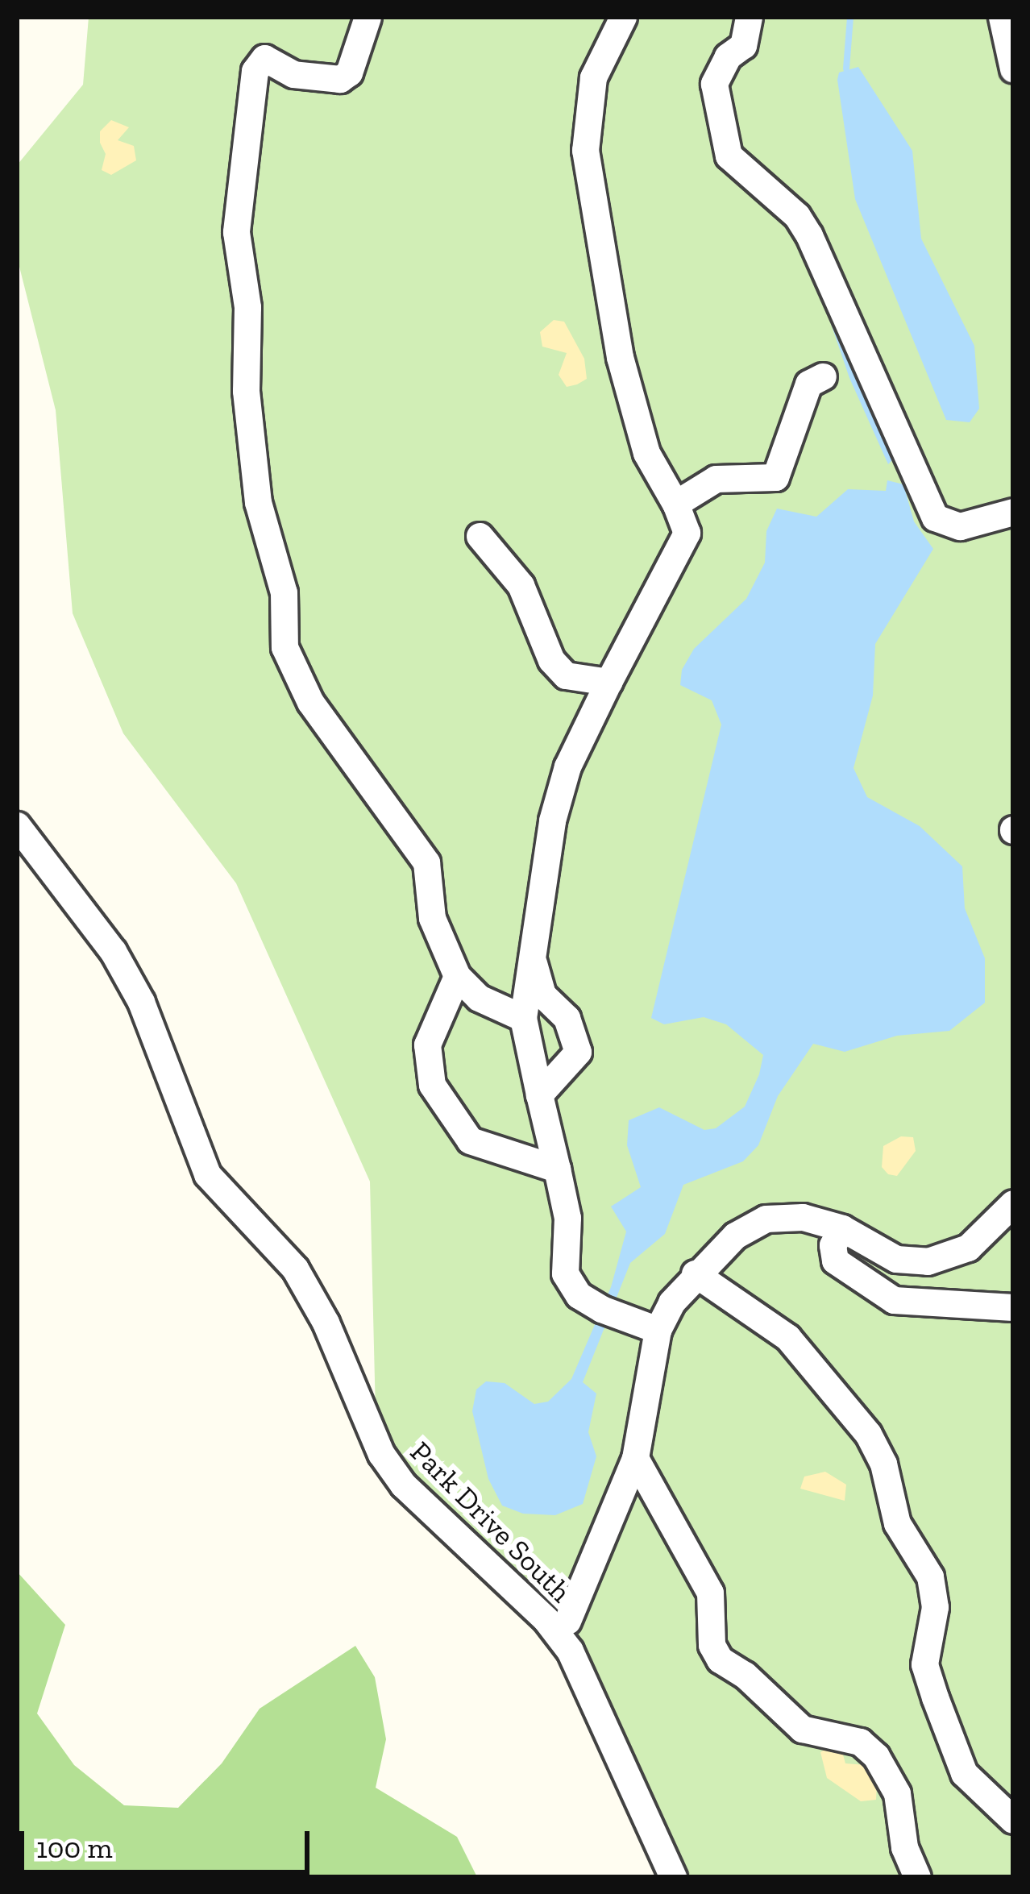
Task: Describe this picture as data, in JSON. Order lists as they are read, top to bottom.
{
  "streets": {
    "street": ["Park Drive South"]
  },
  "scale_bar": "100 m"
}
